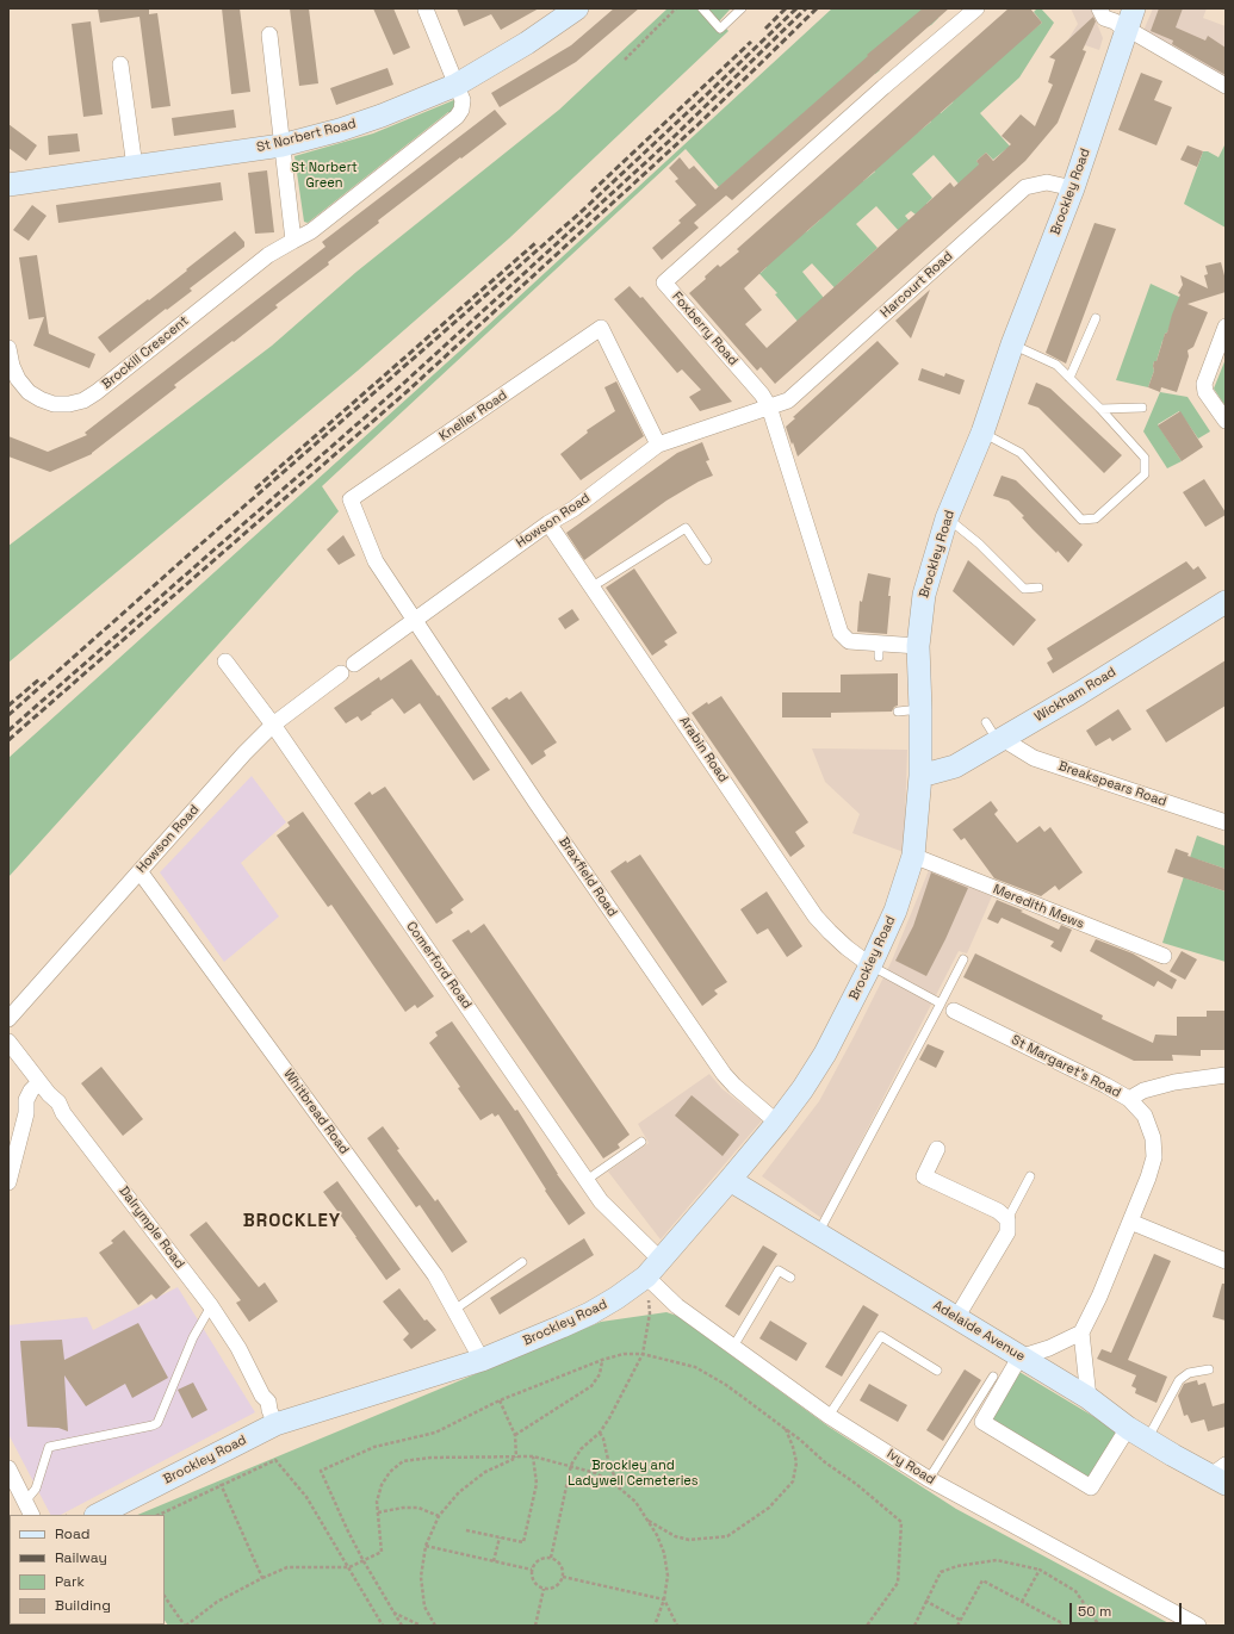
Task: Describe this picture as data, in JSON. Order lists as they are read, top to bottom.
{
  "streets": {
    "main road": [
      "St Norbert Road",
      "Brockley Road",
      "Wickham Road",
      "Adelaide Avenue"
    ],
    "street": [
      "Harcourt Road",
      "Foxberry Road",
      "Brockill Crescent",
      "Kneller Road",
      "Howson Road",
      "Arabin Road",
      "Breakspears Road",
      "Braxfield Road",
      "Meredith Mews",
      "Comerford Road",
      "St Margaret's Road",
      "Whitbread Road",
      "Dalrymple Road",
      "Ivy Road"
    ]
  },
  "crossings": [
    ["Brockley Road", "Harcourt Road"],
    ["Brockley Road", "Foxberry Road"],
    ["Brockley Road", "Wickham Road"],
    ["Brockley Road", "Arabin Road"],
    ["Brockley Road", "Braxfield Road"],
    ["Brockley Road", "Meredith Mews"],
    ["Brockley Road", "Comerford Road"],
    ["Brockley Road", "Whitbread Road"],
    ["Brockley Road", "Dalrymple Road"],
    ["Brockley Road", "Adelaide Avenue"],
    ["Brockley Road", "Ivy Road"],
    ["Harcourt Road", "Foxberry Road"],
    ["Harcourt Road", "Howson Road"],
    ["Foxberry Road", "Howson Road"],
    ["Kneller Road", "Howson Road"],
    ["Kneller Road", "Braxfield Road"],
    ["Howson Road", "Arabin Road"],
    ["Howson Road", "Braxfield Road"],
    ["Howson Road", "Comerford Road"],
    ["Howson Road", "Whitbread Road"],
    ["Wickham Road", "Breakspears Road"],
    ["Comerford Road", "Ivy Road"]
  ],
  "districts": ["BROCKLEY"],
  "parks": ["St Norbert Green", "Brockley and Ladywell Cemeteries"],
  "legend": [
    "Road",
    "Railway",
    "Park",
    "Building"
  ],
  "scale_bar": "50 m"
}
